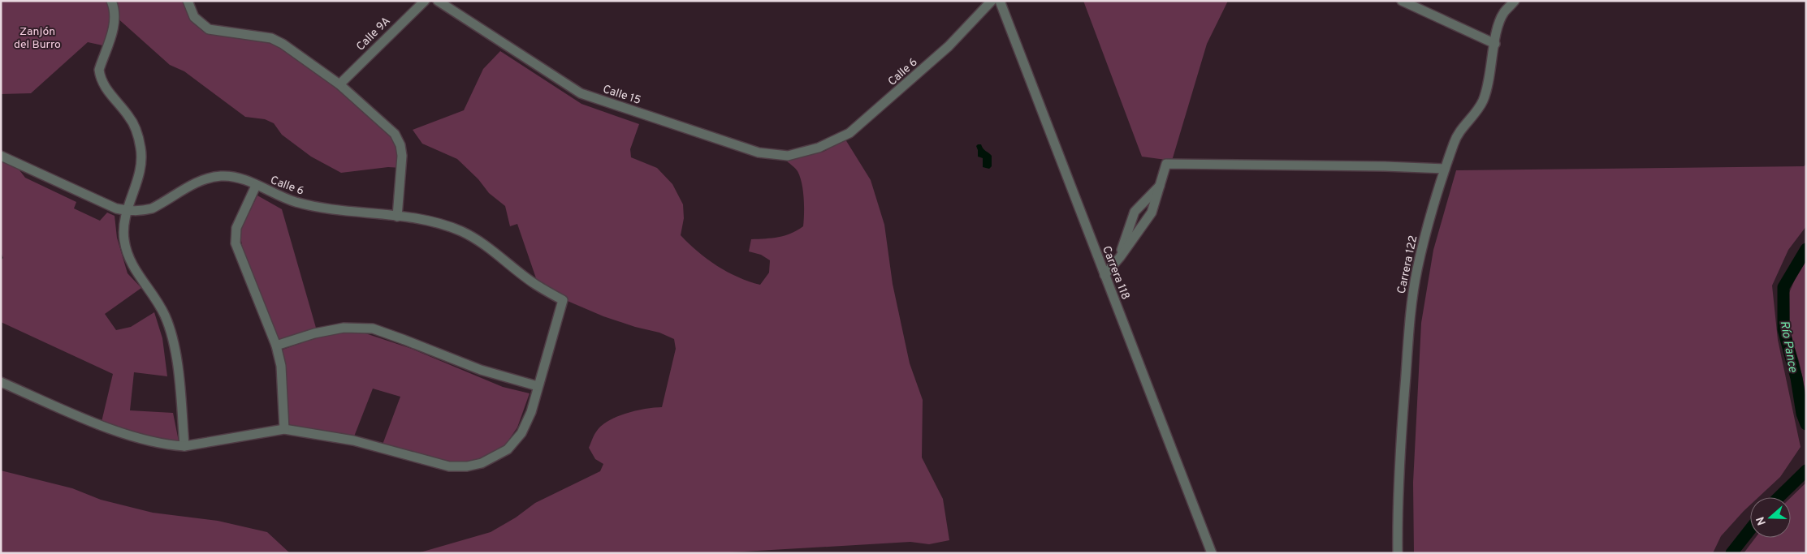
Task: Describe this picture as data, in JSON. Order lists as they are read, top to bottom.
{
  "streets": {
    "street": [
      "Calle 9A",
      "Calle 6",
      "Calle 15",
      "Carrera 122",
      "Carrera 118"
    ]
  },
  "crossings": [
    ["Calle 6", "Calle 15"]
  ],
  "water": ["Río Pance"],
  "parks": ["Zanjón del Burro"],
  "north": "left"
}
